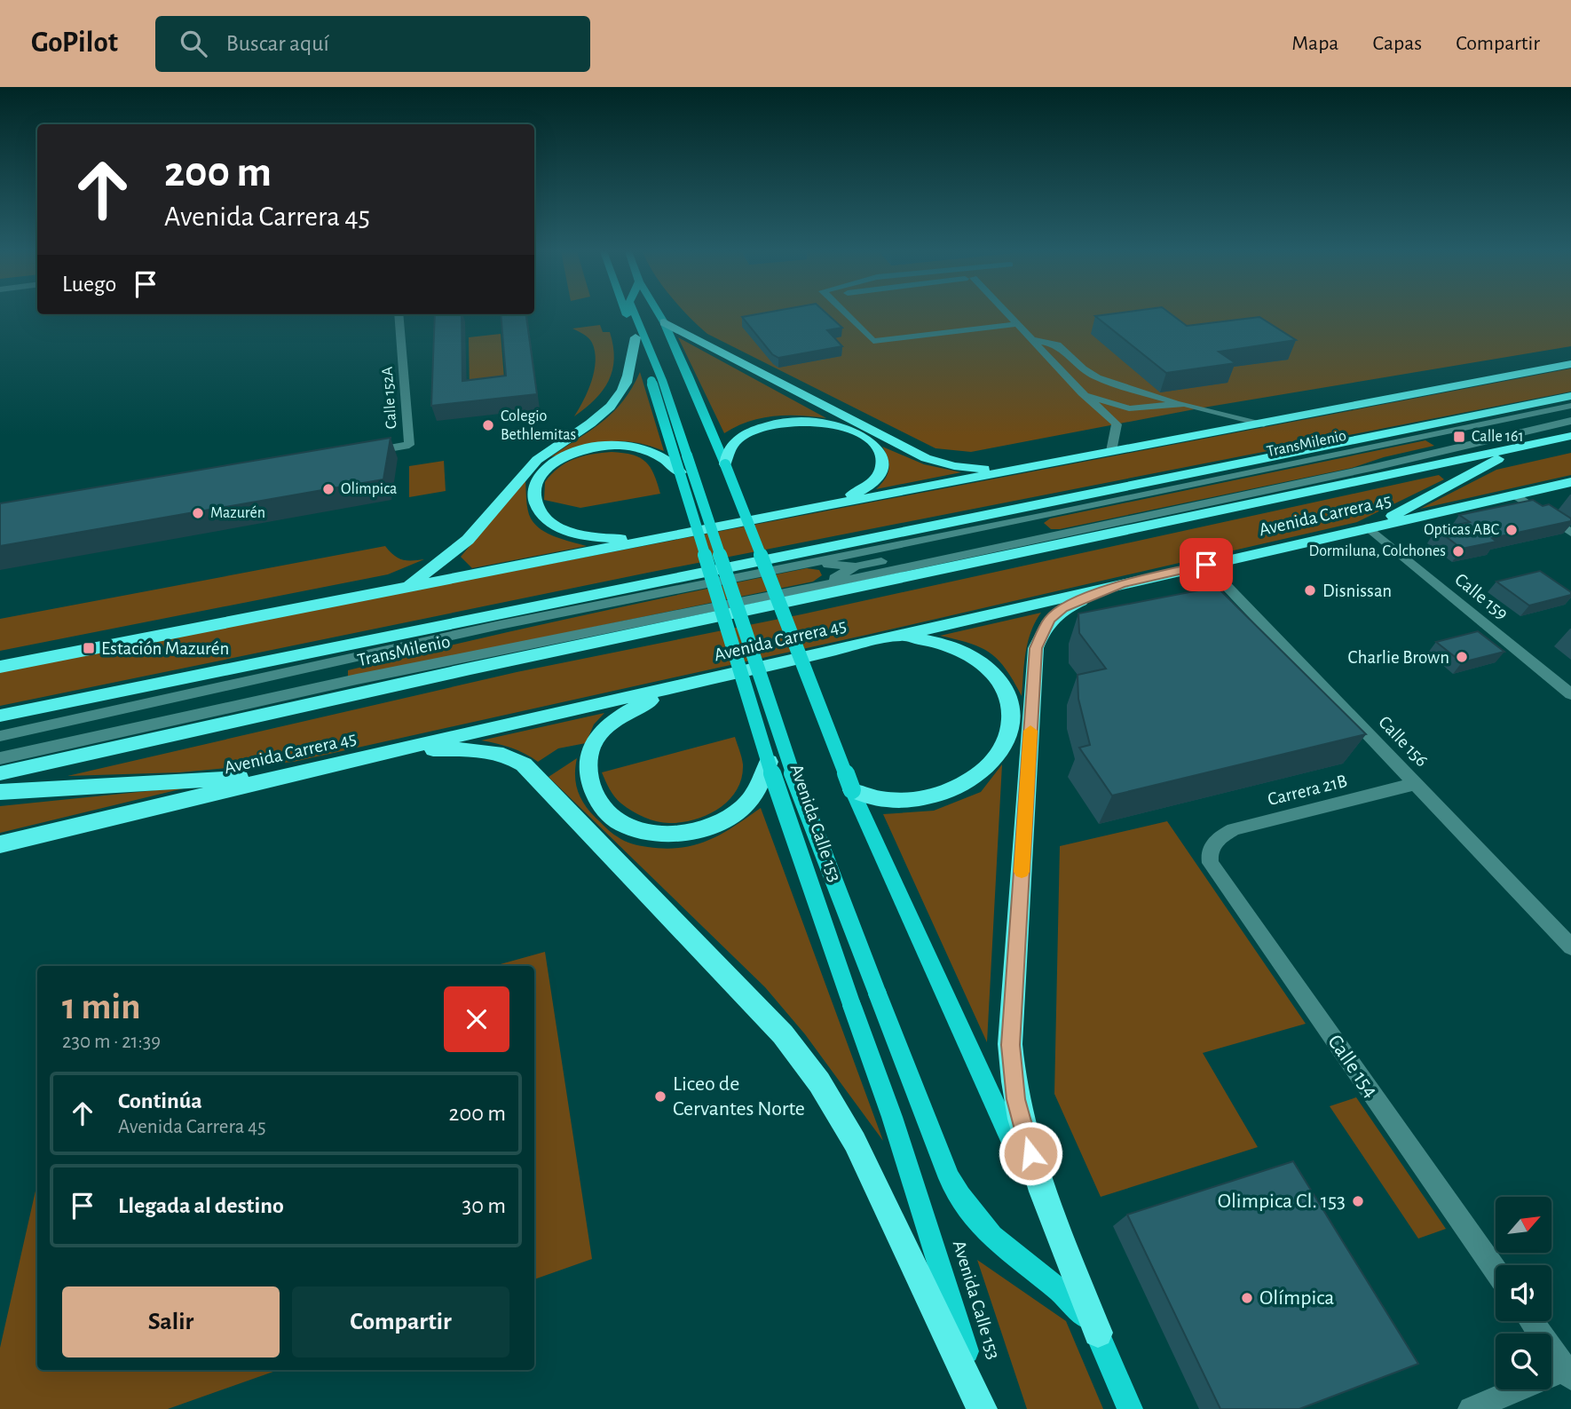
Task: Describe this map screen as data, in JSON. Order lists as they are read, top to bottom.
{
  "streets": {
    "highway": ["Avenida Carrera 45"],
    "main road": ["Avenida Calle 153"],
    "street": [
      "Calle 152A",
      "TransMilenio",
      "Calle 159",
      "Calle 156",
      "Carrera 21B",
      "Calle 154"
    ]
  },
  "crossings": [
    ["Avenida Carrera 45", "Calle 159"],
    ["Avenida Carrera 45", "Calle 156"],
    ["Calle 156", "Carrera 21B"],
    ["Carrera 21B", "Calle 154"]
  ],
  "places": {
    "other": [
      "Colegio Bethlemitas",
      "Olimpica",
      "Mazurén",
      "Opticas ABC",
      "Dormiluna, Colchones",
      "Disnissan",
      "Charlie Brown",
      "Liceo de Cervantes Norte",
      "Olimpica Cl. 153",
      "Olímpica"
    ],
    "transit": ["Calle 161", "Estación Mazurén"]
  },
  "north": "top right",
  "page": {
    "header": "GoPilot",
    "search": "Buscar aquí",
    "nav": ["Mapa", "Capas", "Compartir"],
    "turn": ["200 m", "Avenida Carrera 45"],
    "then": "Luego",
    "heading": ["1 min", "230 m · 21:39"],
    "list": [
      {
        "name": "Continúa",
        "note": "Avenida Carrera 45",
        "value": "200 m"
      },
      {
        "name": "Llegada al destino",
        "value": "30 m"
      }
    ],
    "buttons": ["Salir", "Compartir"]
  }
}
